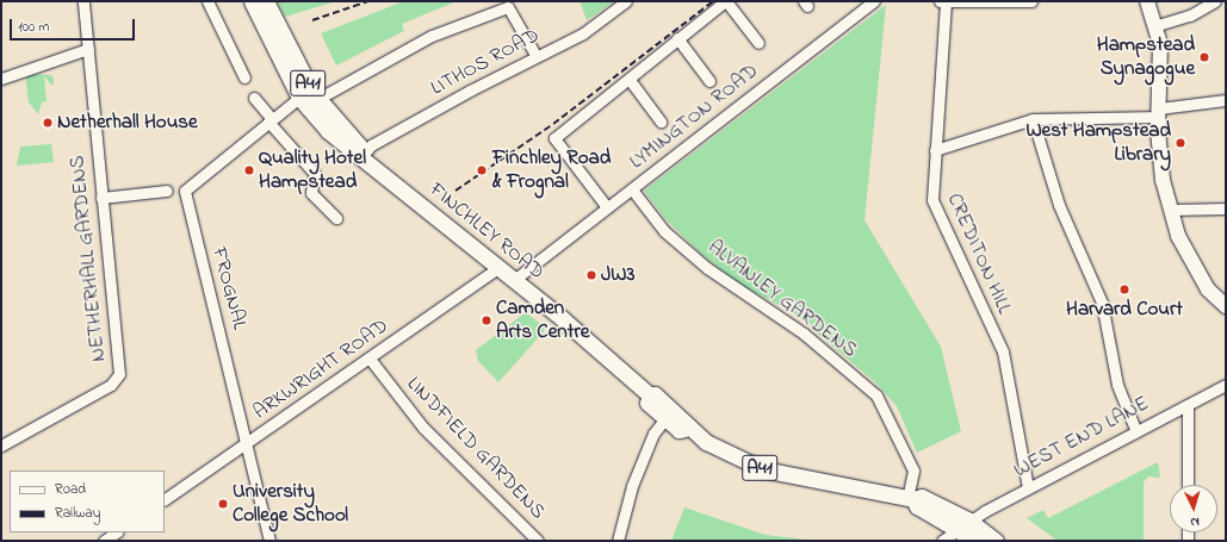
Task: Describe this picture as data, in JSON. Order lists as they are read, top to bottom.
{
  "streets": {
    "highway": ["A41", "FINCHLEY ROAD"],
    "street": [
      "LITHOS ROAD",
      "LYMINGTON ROAD",
      "CREDITON HILL",
      "NETHERHALL GARDENS",
      "FROGNAL",
      "ALVANLEY GARDENS",
      "ARKWRIGHT ROAD",
      "WEST END LANE",
      "LINDFIELD GARDENS"
    ]
  },
  "crossings": [
    ["LITHOS ROAD", "FINCHLEY ROAD"],
    ["LITHOS ROAD", "FROGNAL"],
    ["LYMINGTON ROAD", "FINCHLEY ROAD"],
    ["LYMINGTON ROAD", "ALVANLEY GARDENS"],
    ["FINCHLEY ROAD", "FROGNAL"],
    ["FINCHLEY ROAD", "ALVANLEY GARDENS"],
    ["FINCHLEY ROAD", "ARKWRIGHT ROAD"],
    ["FINCHLEY ROAD", "WEST END LANE"],
    ["CREDITON HILL", "WEST END LANE"],
    ["FROGNAL", "ARKWRIGHT ROAD"],
    ["ARKWRIGHT ROAD", "LINDFIELD GARDENS"]
  ],
  "places": [
    "Hampstead Synagogue",
    "Netherhall House",
    "West Hampstead Library",
    "Quality Hotel Hampstead",
    "Finchley Road & Frognal",
    "JW3",
    "Harvard Court",
    "Camden Arts Centre",
    "University College School"
  ],
  "legend": ["Road", "Railway"],
  "scale_bar": "100 m",
  "north": "bottom"
}
